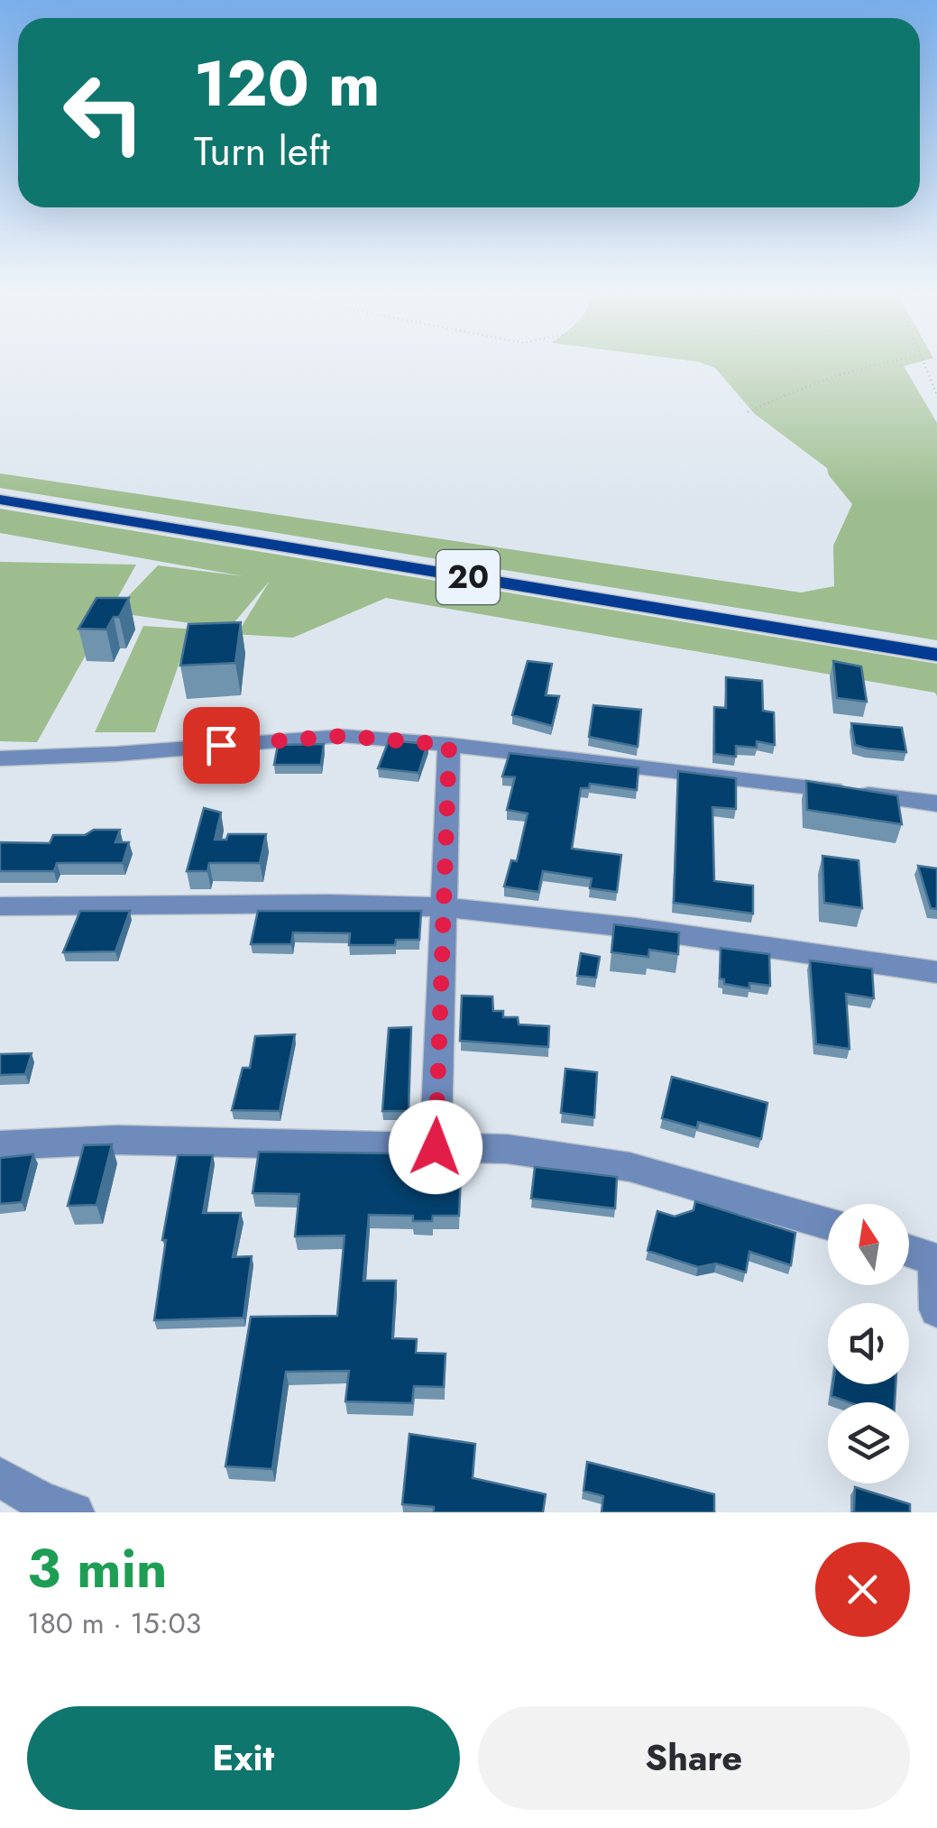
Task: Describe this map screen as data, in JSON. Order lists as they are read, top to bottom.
{
  "streets": {
    "main road": ["20"]
  },
  "north": "top",
  "page": {
    "turn": ["120 m", "Turn left"],
    "heading": ["3 min", "180 m · 15:03"],
    "buttons": ["Exit", "Share"]
  }
}
